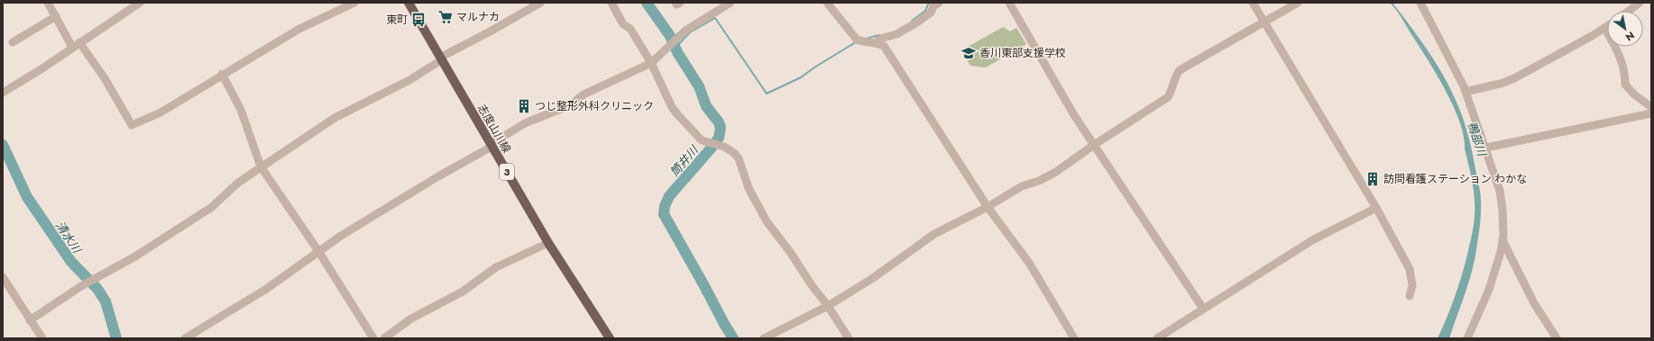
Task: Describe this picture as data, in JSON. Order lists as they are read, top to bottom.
{
  "streets": {
    "main road": ["志度山川線", "3"]
  },
  "water": ["鴨部川", "筒井川", "清水川"],
  "places": {
    "supermarket": ["マルナカ"],
    "bus stop": ["東町"],
    "school or university": ["香川東部支援学校"],
    "building": ["つじ整形外科クリニック", "訪問看護ステーション わかな"]
  },
  "north": "bottom right"
}
